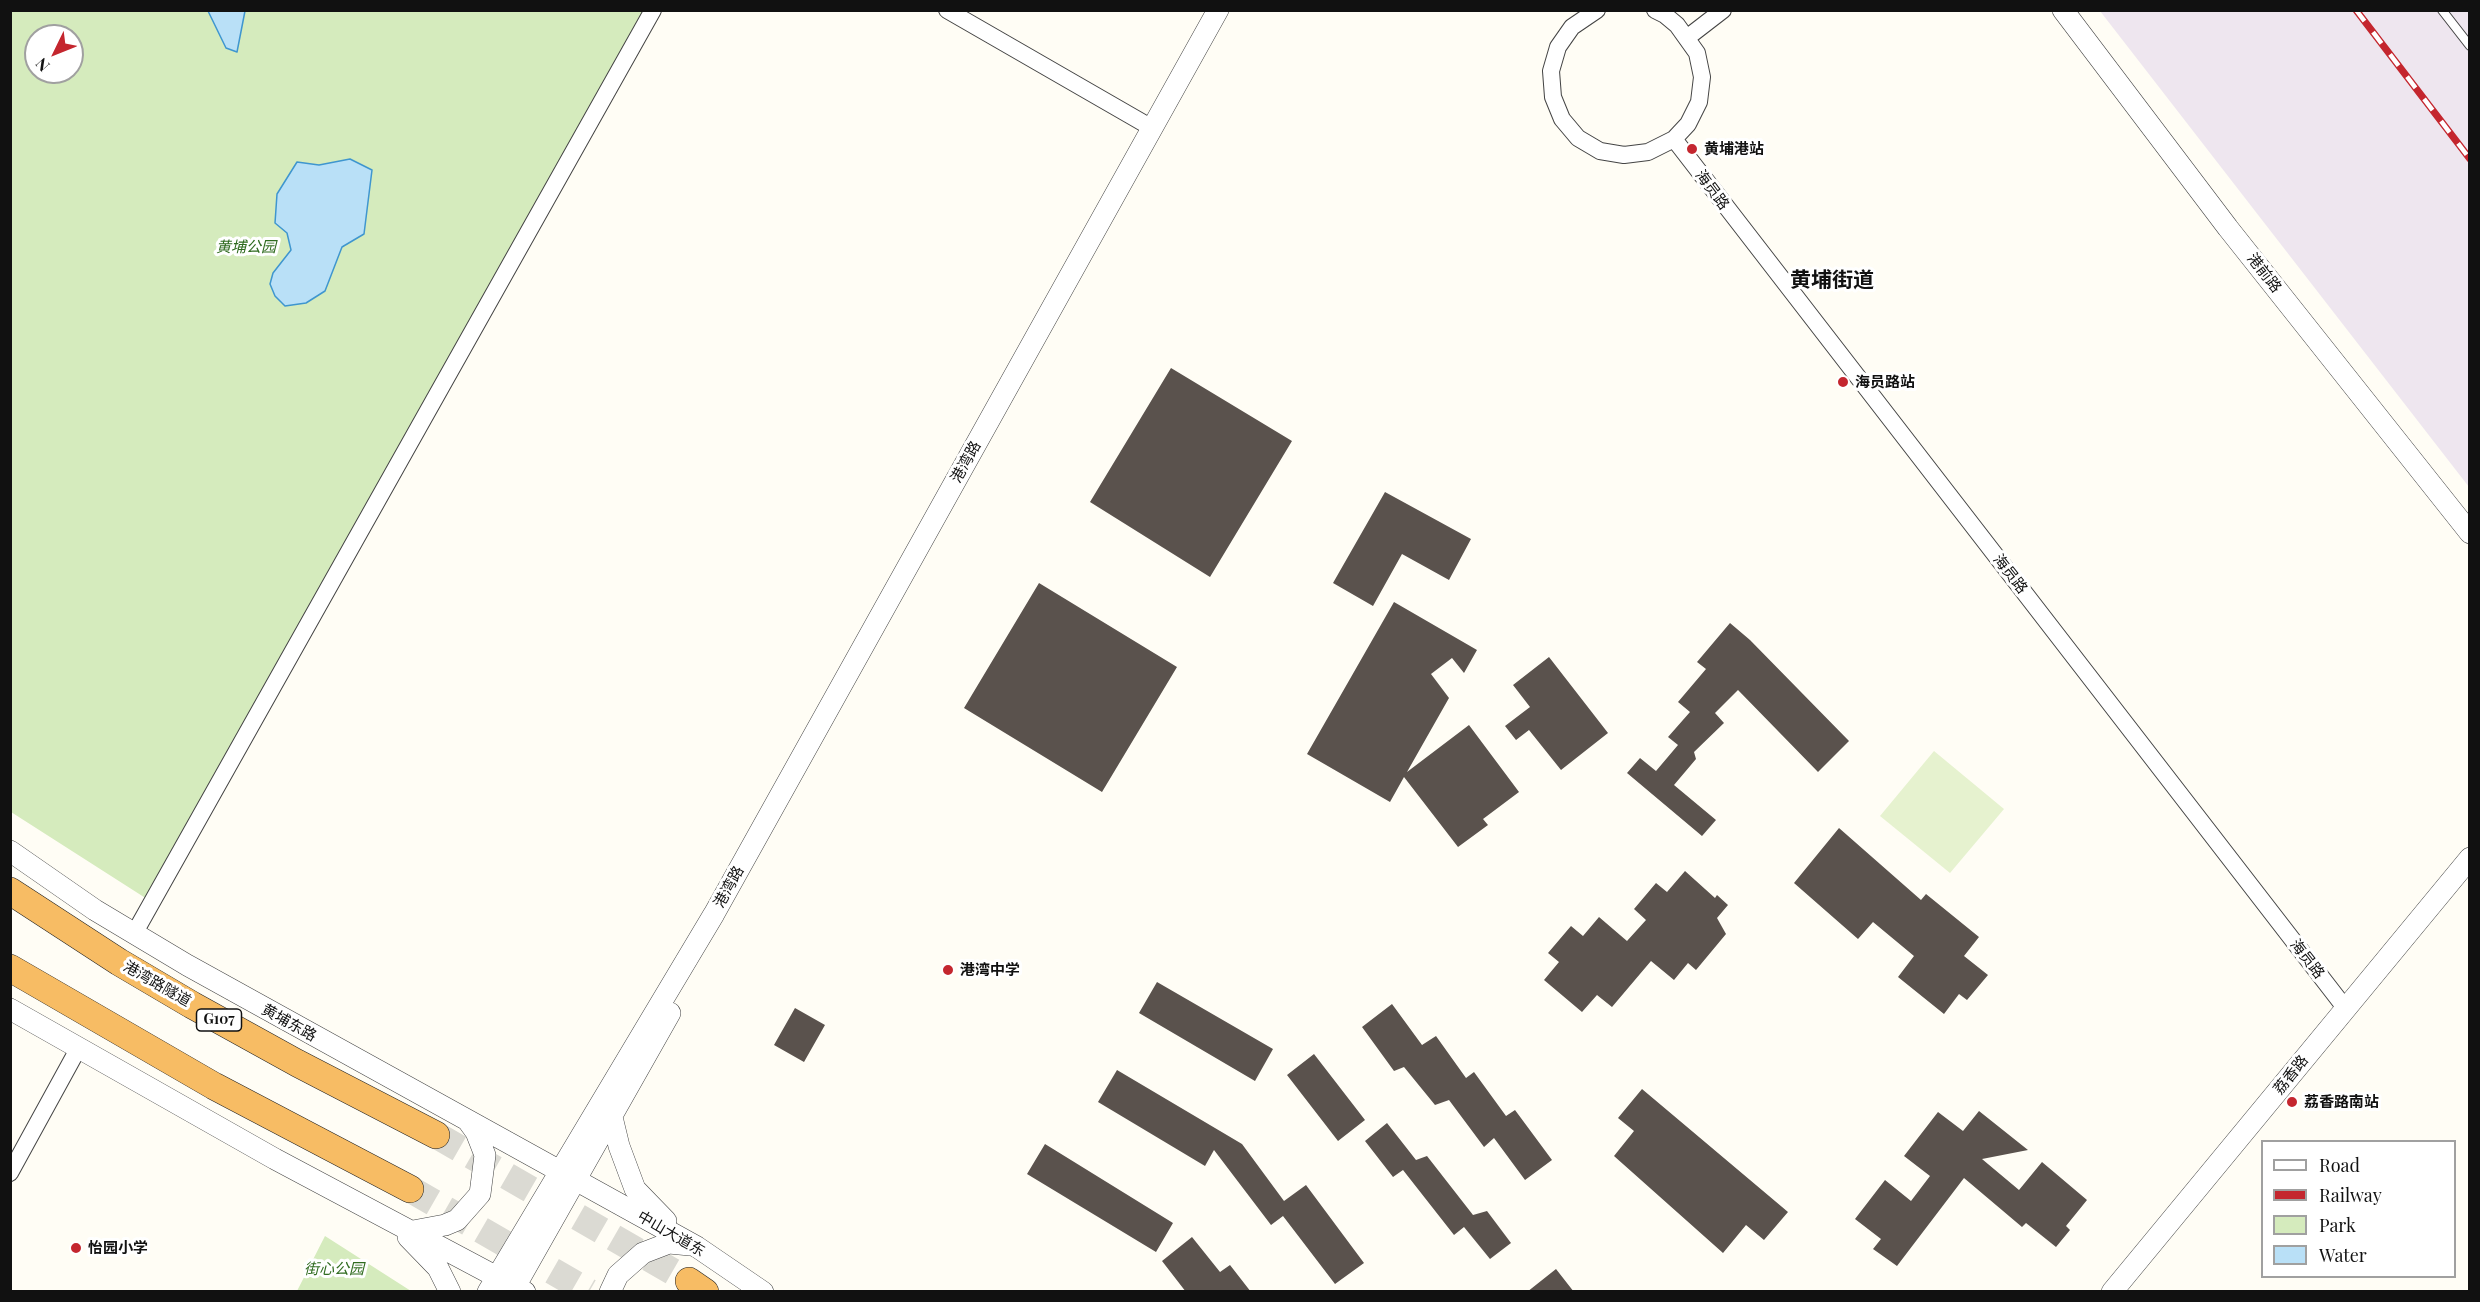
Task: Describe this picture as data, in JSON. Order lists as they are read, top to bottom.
{
  "streets": {
    "highway": ["港湾路隧道", "G107"],
    "street": [
      "海员路",
      "港前路",
      "港湾路",
      "黄埔东路",
      "荔香路",
      "中山大道东"
    ]
  },
  "crossings": [
    ["海员路", "荔香路"],
    ["港湾路", "黄埔东路"],
    ["港湾路", "中山大道东"],
    ["黄埔东路", "中山大道东"]
  ],
  "districts": ["黄埔街道"],
  "parks": ["黄埔公园", "街心公园"],
  "places": [
    "黄埔港站",
    "海员路站",
    "港湾中学",
    "荔香路南站",
    "怡园小学"
  ],
  "legend": [
    "Road",
    "Railway",
    "Park",
    "Water"
  ],
  "north": "bottom left"
}
